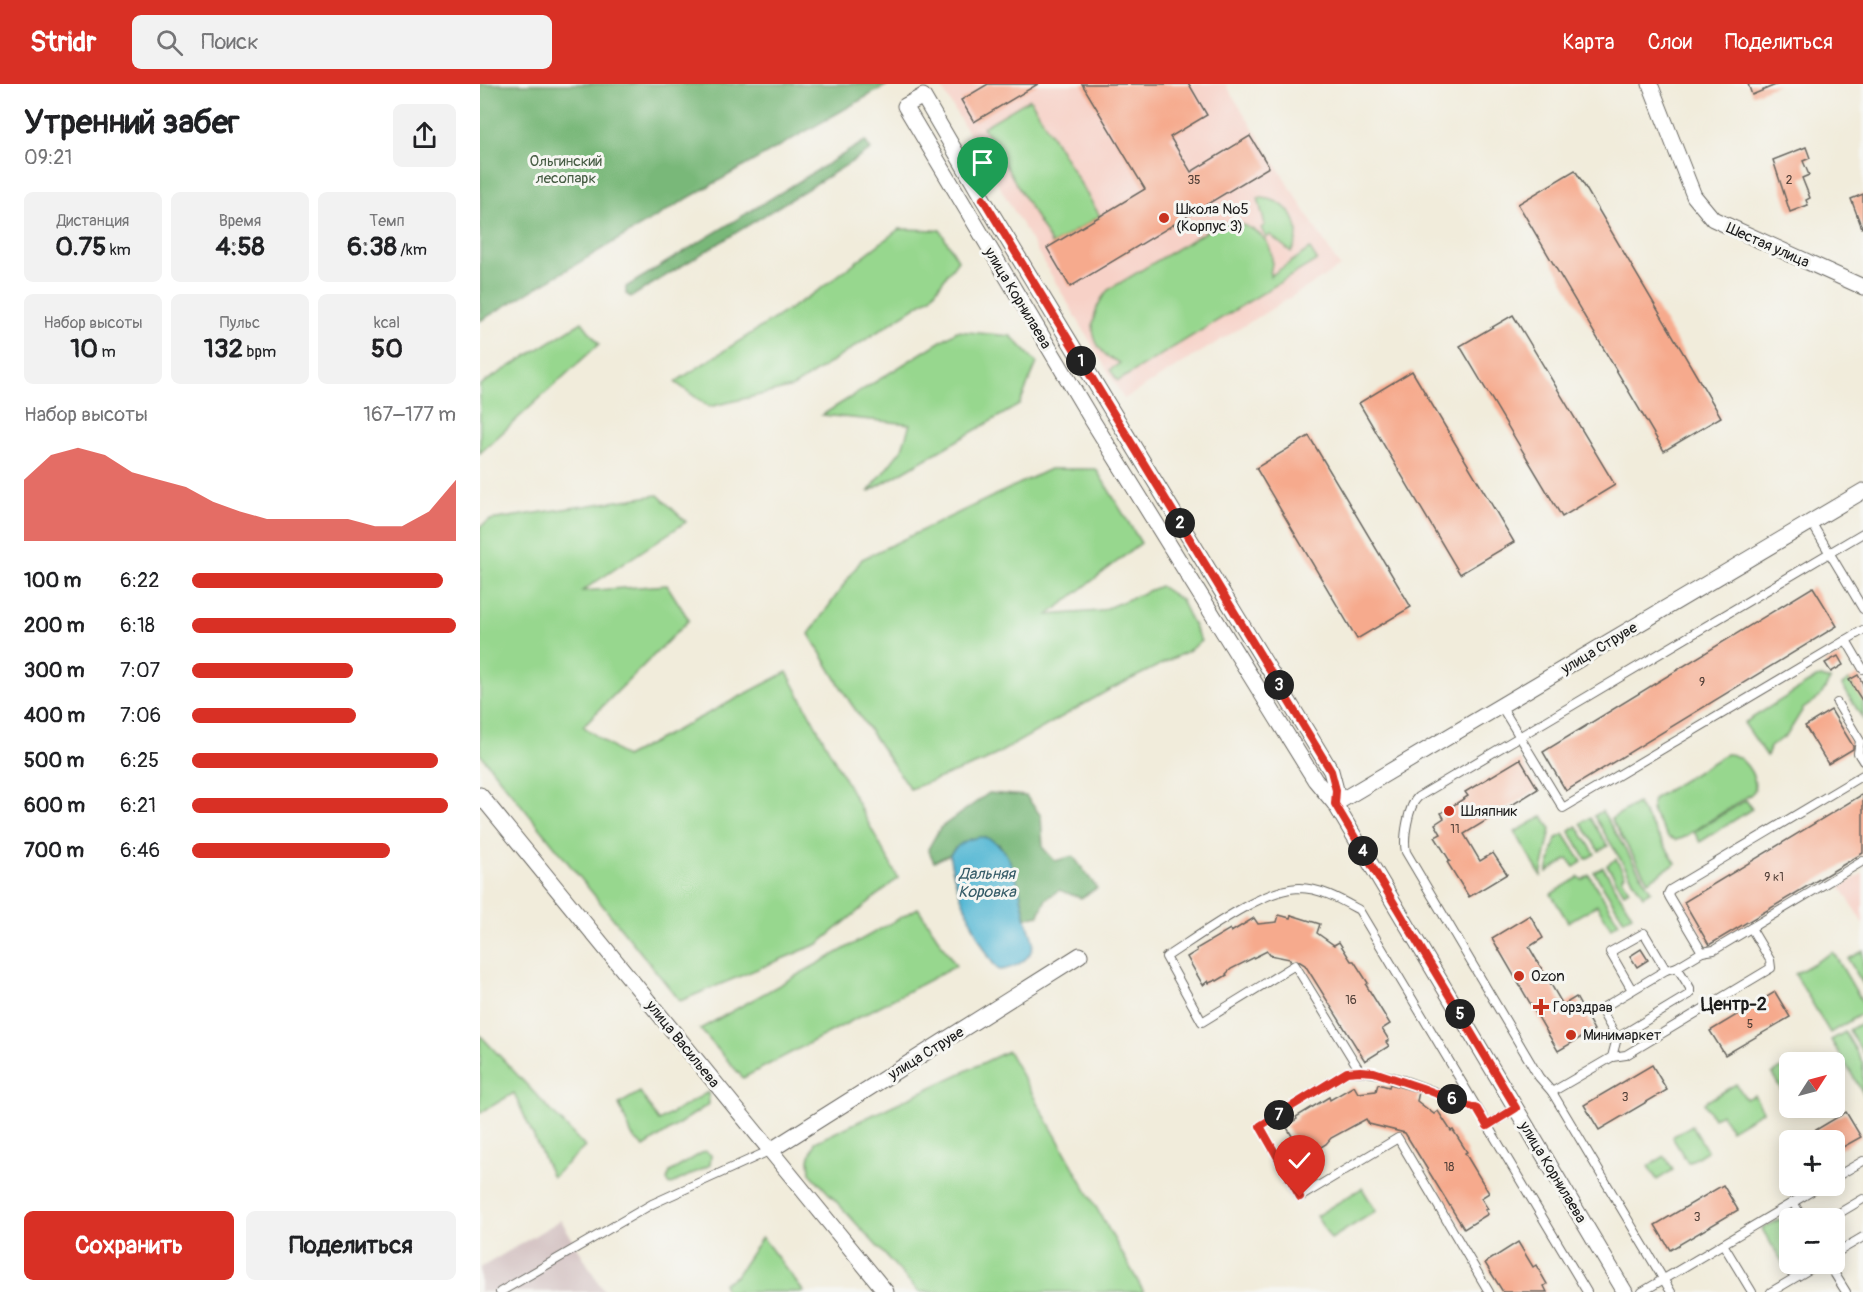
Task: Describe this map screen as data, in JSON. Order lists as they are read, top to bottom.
{
  "streets": {
    "street": [
      "Шестая улица",
      "улица Корнилаева",
      "улица Струве",
      "улица Васильева"
    ]
  },
  "crossings": [
    ["улица Корнилаева", "улица Струве"],
    ["улица Струве", "улица Васильева"]
  ],
  "districts": ["Центр-2"],
  "water": ["Дальняя Коровка"],
  "parks": ["Ольгинский лесопарк"],
  "places": {
    "other": [
      "Школа №5 (Корпус 3)",
      "Шляпник",
      "Ozon",
      "Минимаркет"
    ],
    "health": ["Горздрав"]
  },
  "house_numbers": [
    "35",
    "2",
    "9",
    "11",
    "9 к1",
    "16",
    "5",
    "3",
    "18",
    "3"
  ],
  "north": "top right",
  "page": {
    "header": "Stridr",
    "search": "Поиск",
    "nav": ["Карта", "Слои", "Поделиться"],
    "heading": ["Утренний забег", "09:21"],
    "stats": [
      ["Дистанция", "0.75 km"],
      ["Время", "4:58"],
      ["Темп", "6:38 /km"],
      ["Набор высоты", "10 m"],
      ["Пульс", "132 bpm"],
      ["kcal", "50"]
    ],
    "pins": [
      "1",
      "2",
      "3",
      "4",
      "5",
      "6",
      "7"
    ],
    "chart": ["Набор высоты", "167–177 m"],
    "list": [
      {
        "name": "100 m",
        "note": "6:22"
      },
      {
        "name": "200 m",
        "note": "6:18"
      },
      {
        "name": "300 m",
        "note": "7:07"
      },
      {
        "name": "400 m",
        "note": "7:06"
      },
      {
        "name": "500 m",
        "note": "6:25"
      },
      {
        "name": "600 m",
        "note": "6:21"
      },
      {
        "name": "700 m",
        "note": "6:46"
      }
    ],
    "map_buttons": ["+", "−"],
    "buttons": ["Сохранить", "Поделиться"]
  }
}
